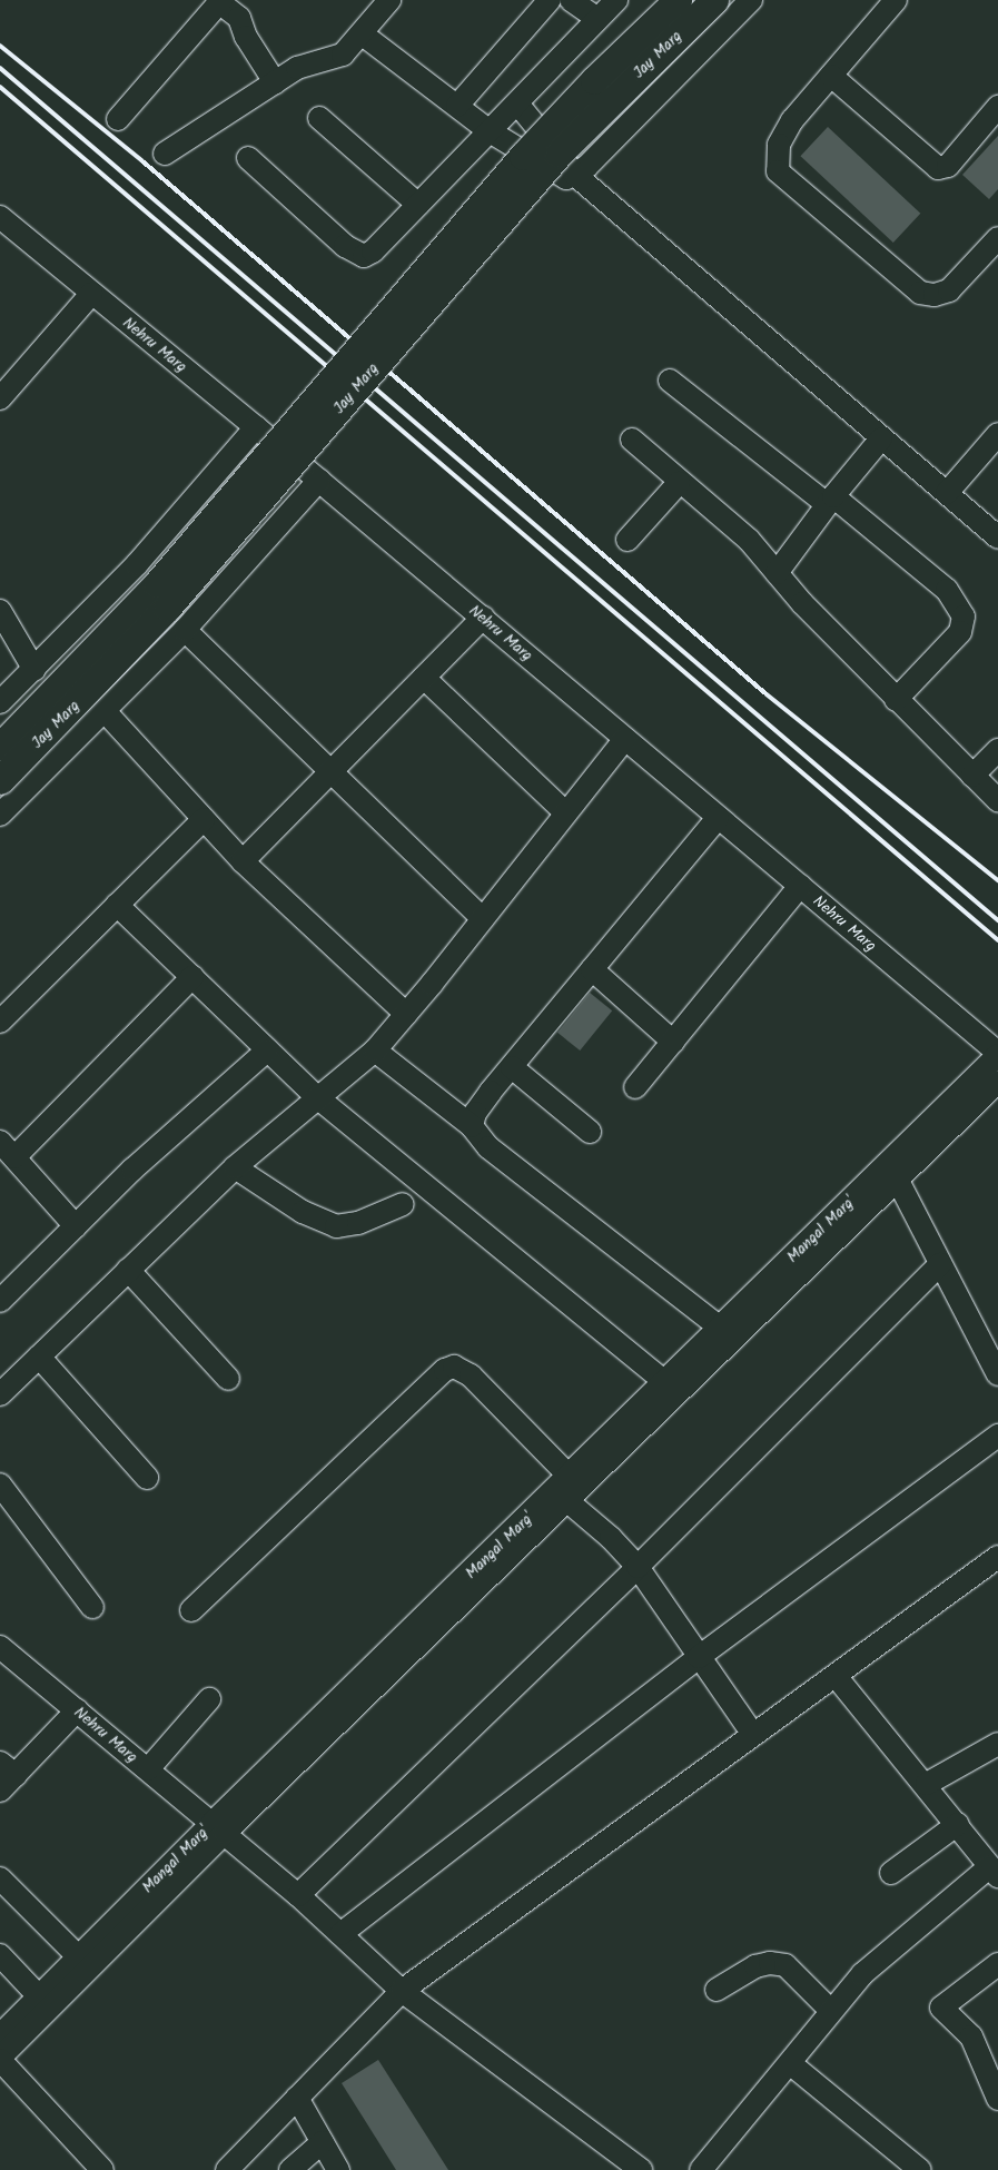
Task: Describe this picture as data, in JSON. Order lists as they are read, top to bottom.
{
  "streets": {
    "main road": ["Jay Marg"],
    "street": ["Nehru Marg", "Mangal Marg'"]
  },
  "crossings": [
    ["Nehru Marg", "Mangal Marg'"]
  ]
}
